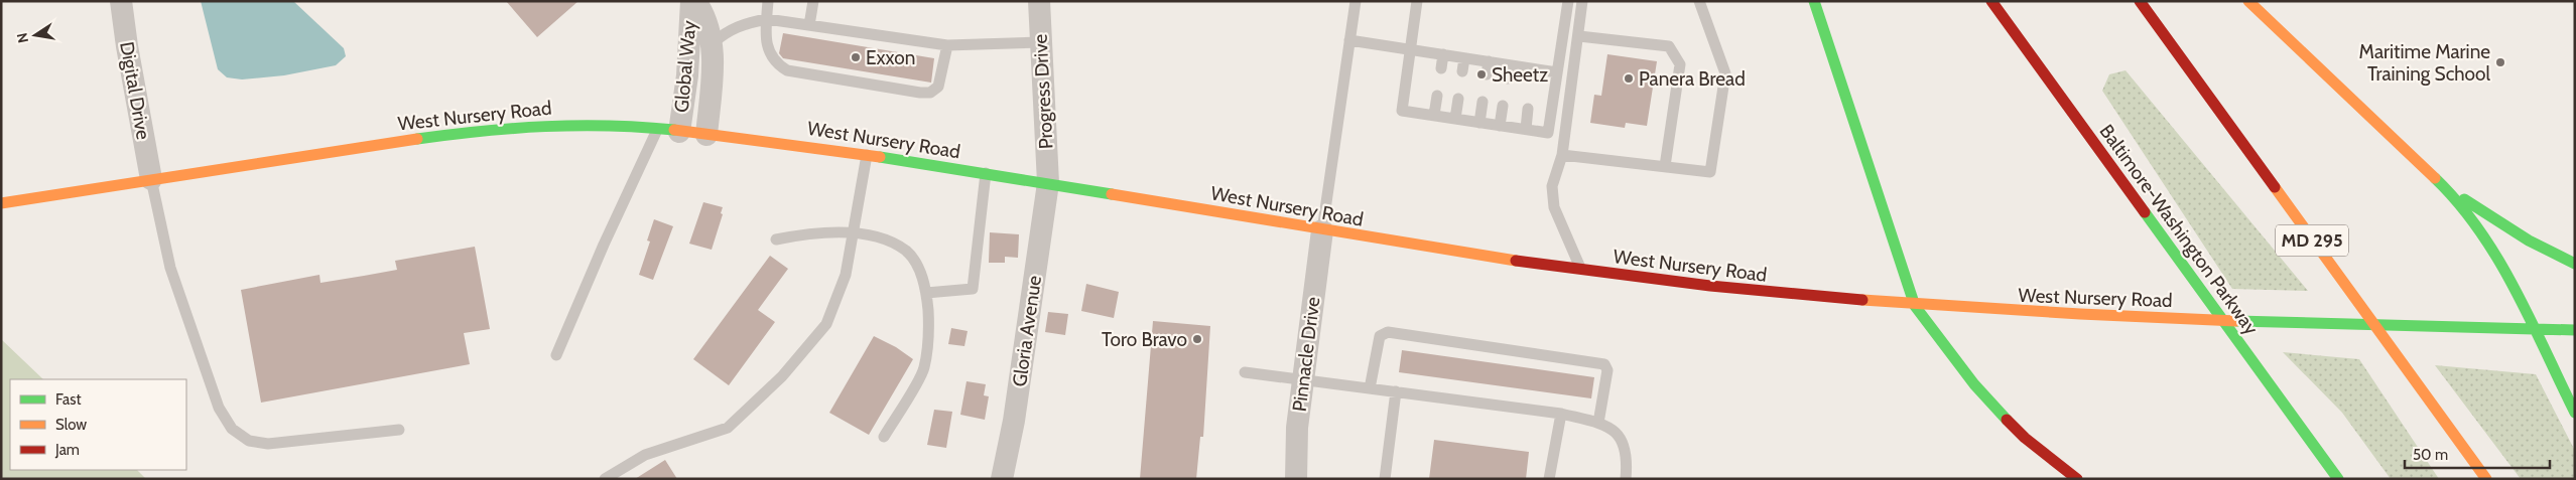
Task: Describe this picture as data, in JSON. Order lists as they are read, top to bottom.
{
  "streets": {
    "main road": ["West Nursery Road", "Baltimore-Washington Parkway", "MD 295"],
    "street": [
      "Global Way",
      "Digital Drive",
      "Progress Drive",
      "Gloria Avenue",
      "Pinnacle Drive"
    ]
  },
  "crossings": [
    ["Global Way", "West Nursery Road"],
    ["Digital Drive", "West Nursery Road"],
    ["Progress Drive", "West Nursery Road"],
    ["Progress Drive", "Gloria Avenue"],
    ["West Nursery Road", "Gloria Avenue"],
    ["West Nursery Road", "Pinnacle Drive"]
  ],
  "places": [
    "Exxon",
    "Maritime Marine Training School",
    "Sheetz",
    "Panera Bread",
    "Toro Bravo"
  ],
  "legend": ["Fast", "Slow", "Jam"],
  "scale_bar": "50 m",
  "north": "left"
}
